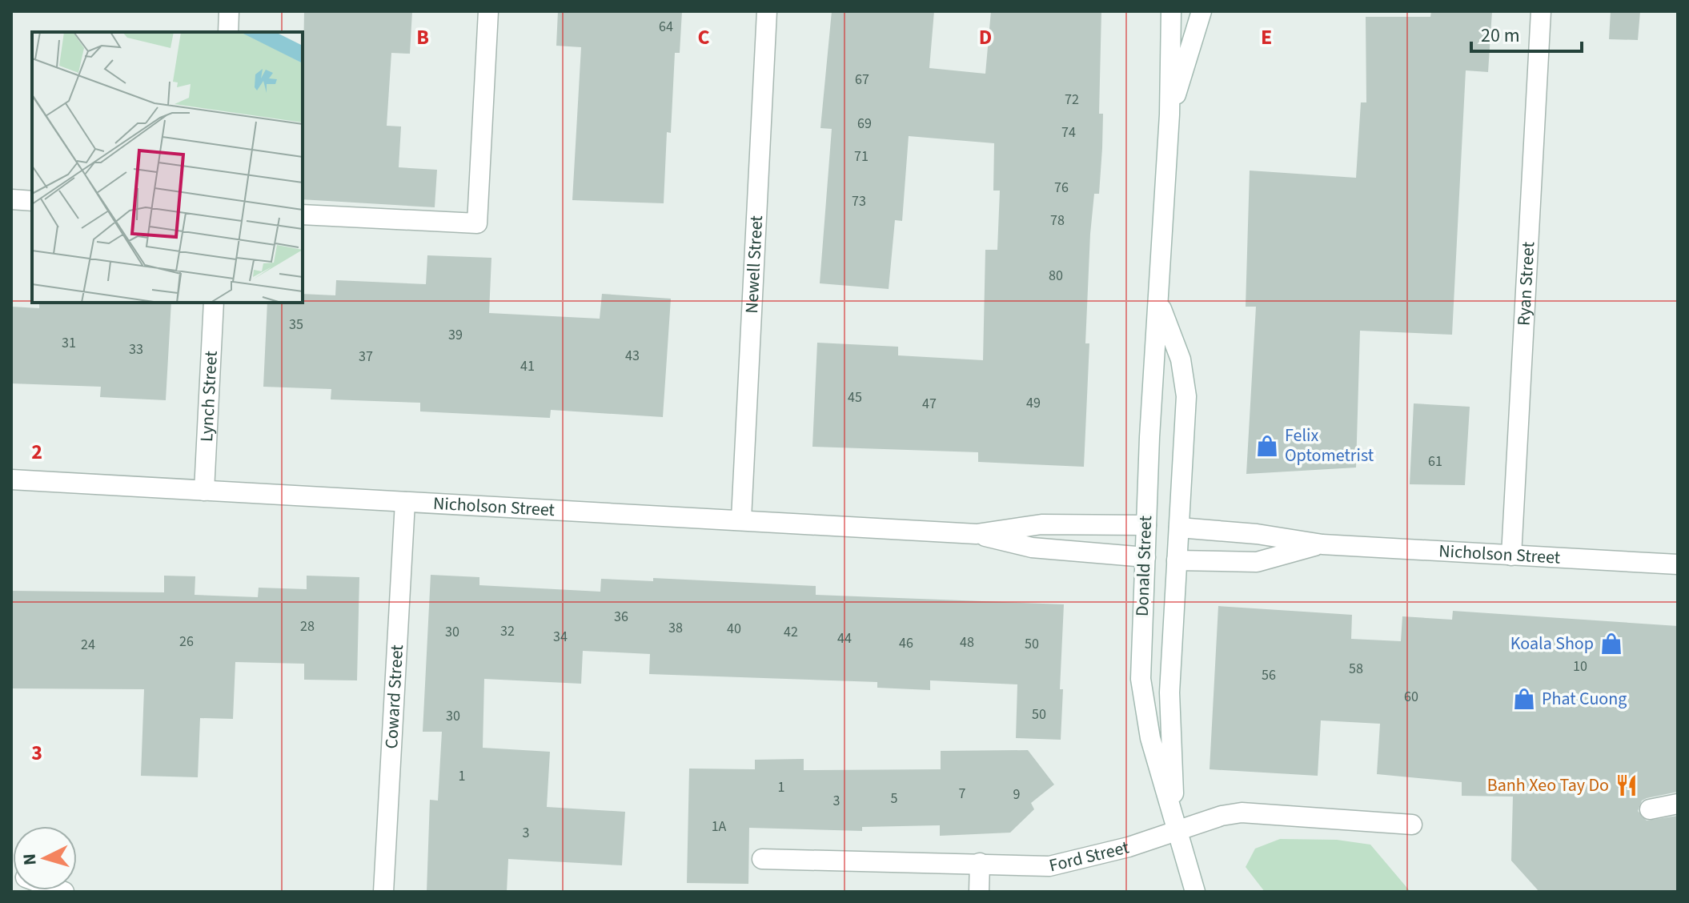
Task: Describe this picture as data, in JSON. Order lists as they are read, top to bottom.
{
  "streets": {
    "street": [
      "Newell Street",
      "Ryan Street",
      "Lynch Street",
      "Nicholson Street",
      "Donald Street",
      "Coward Street",
      "Ford Street"
    ]
  },
  "crossings": [
    ["Newell Street", "Nicholson Street"],
    ["Ryan Street", "Nicholson Street"],
    ["Lynch Street", "Nicholson Street"],
    ["Nicholson Street", "Donald Street"],
    ["Nicholson Street", "Coward Street"],
    ["Donald Street", "Ford Street"]
  ],
  "places": {
    "shop": ["Felix Optometrist", "Koala Shop", "Phat Cuong"],
    "restaurant": ["Banh Xeo Tay Do"]
  },
  "house_numbers": [
    "64",
    "67",
    "72",
    "69",
    "74",
    "71",
    "76",
    "73",
    "78",
    "80",
    "35",
    "39",
    "31",
    "33",
    "43",
    "37",
    "41",
    "45",
    "49",
    "47",
    "61",
    "36",
    "28",
    "38",
    "40",
    "32",
    "30",
    "42",
    "34",
    "44",
    "26",
    "48",
    "46",
    "50",
    "24",
    "10",
    "58",
    "56",
    "60",
    "50",
    "30",
    "1",
    "1",
    "7",
    "9",
    "5",
    "3",
    "1A",
    "3"
  ],
  "scale_bar": "20 m",
  "north": "left",
  "grid": {
    "columns": [
      "B",
      "C",
      "D",
      "E"
    ],
    "rows": ["2", "3"]
  }
}
